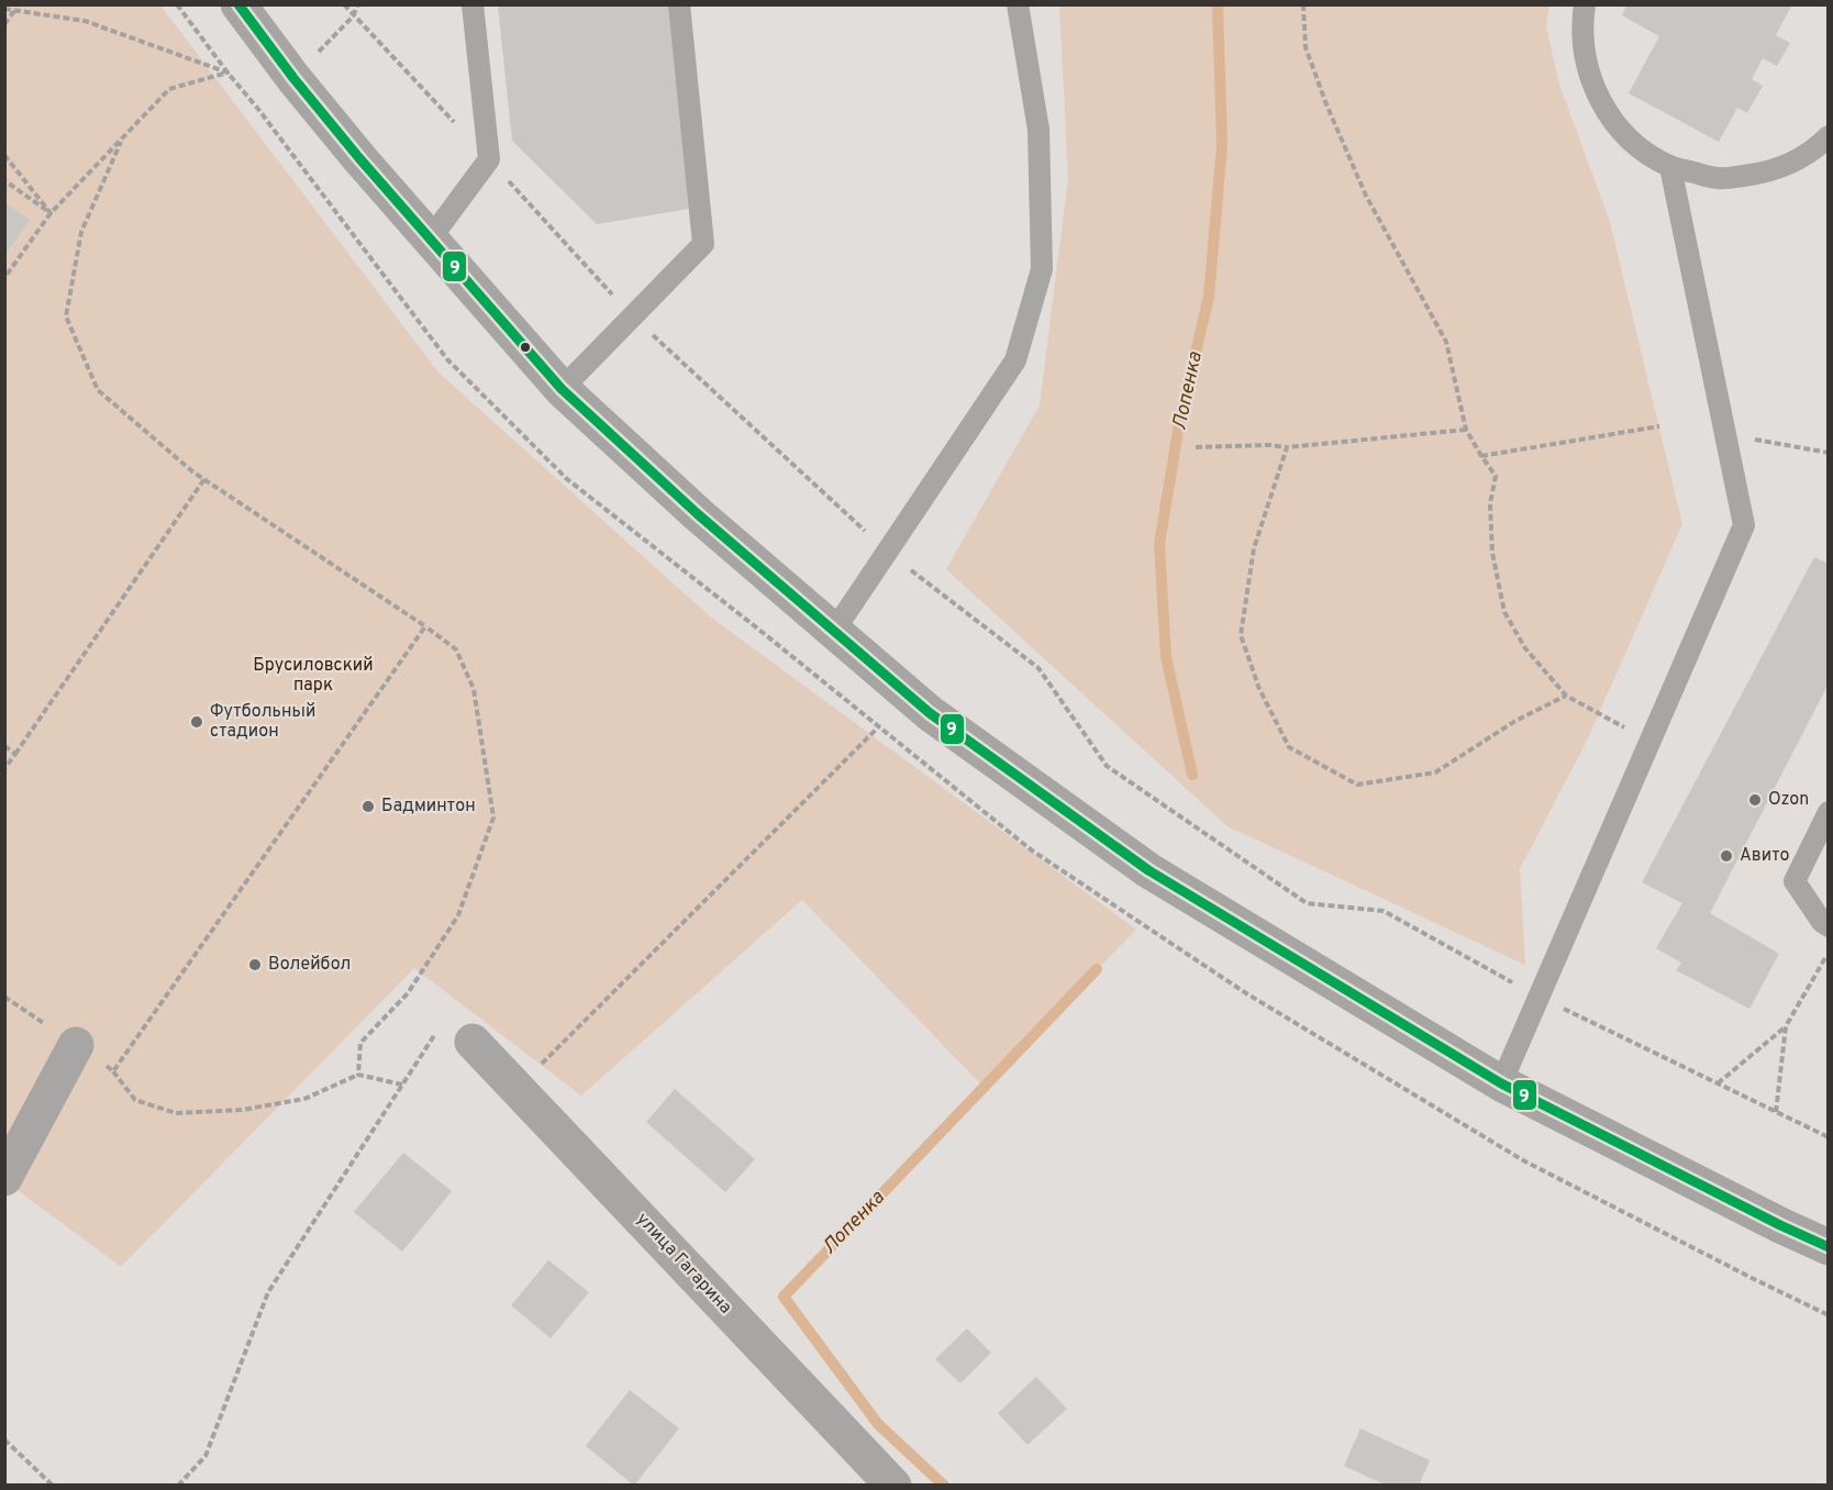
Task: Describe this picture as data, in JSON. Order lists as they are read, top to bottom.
{
  "streets": {
    "street": ["улица Гагарина"]
  },
  "water": ["Лопенка"],
  "parks": ["Брусиловский парк"],
  "places": [
    "Футбольный стадион",
    "Ozon",
    "Бадминтон",
    "Авито",
    "Волейбол"
  ],
  "lines": ["transit line 9"]
}
